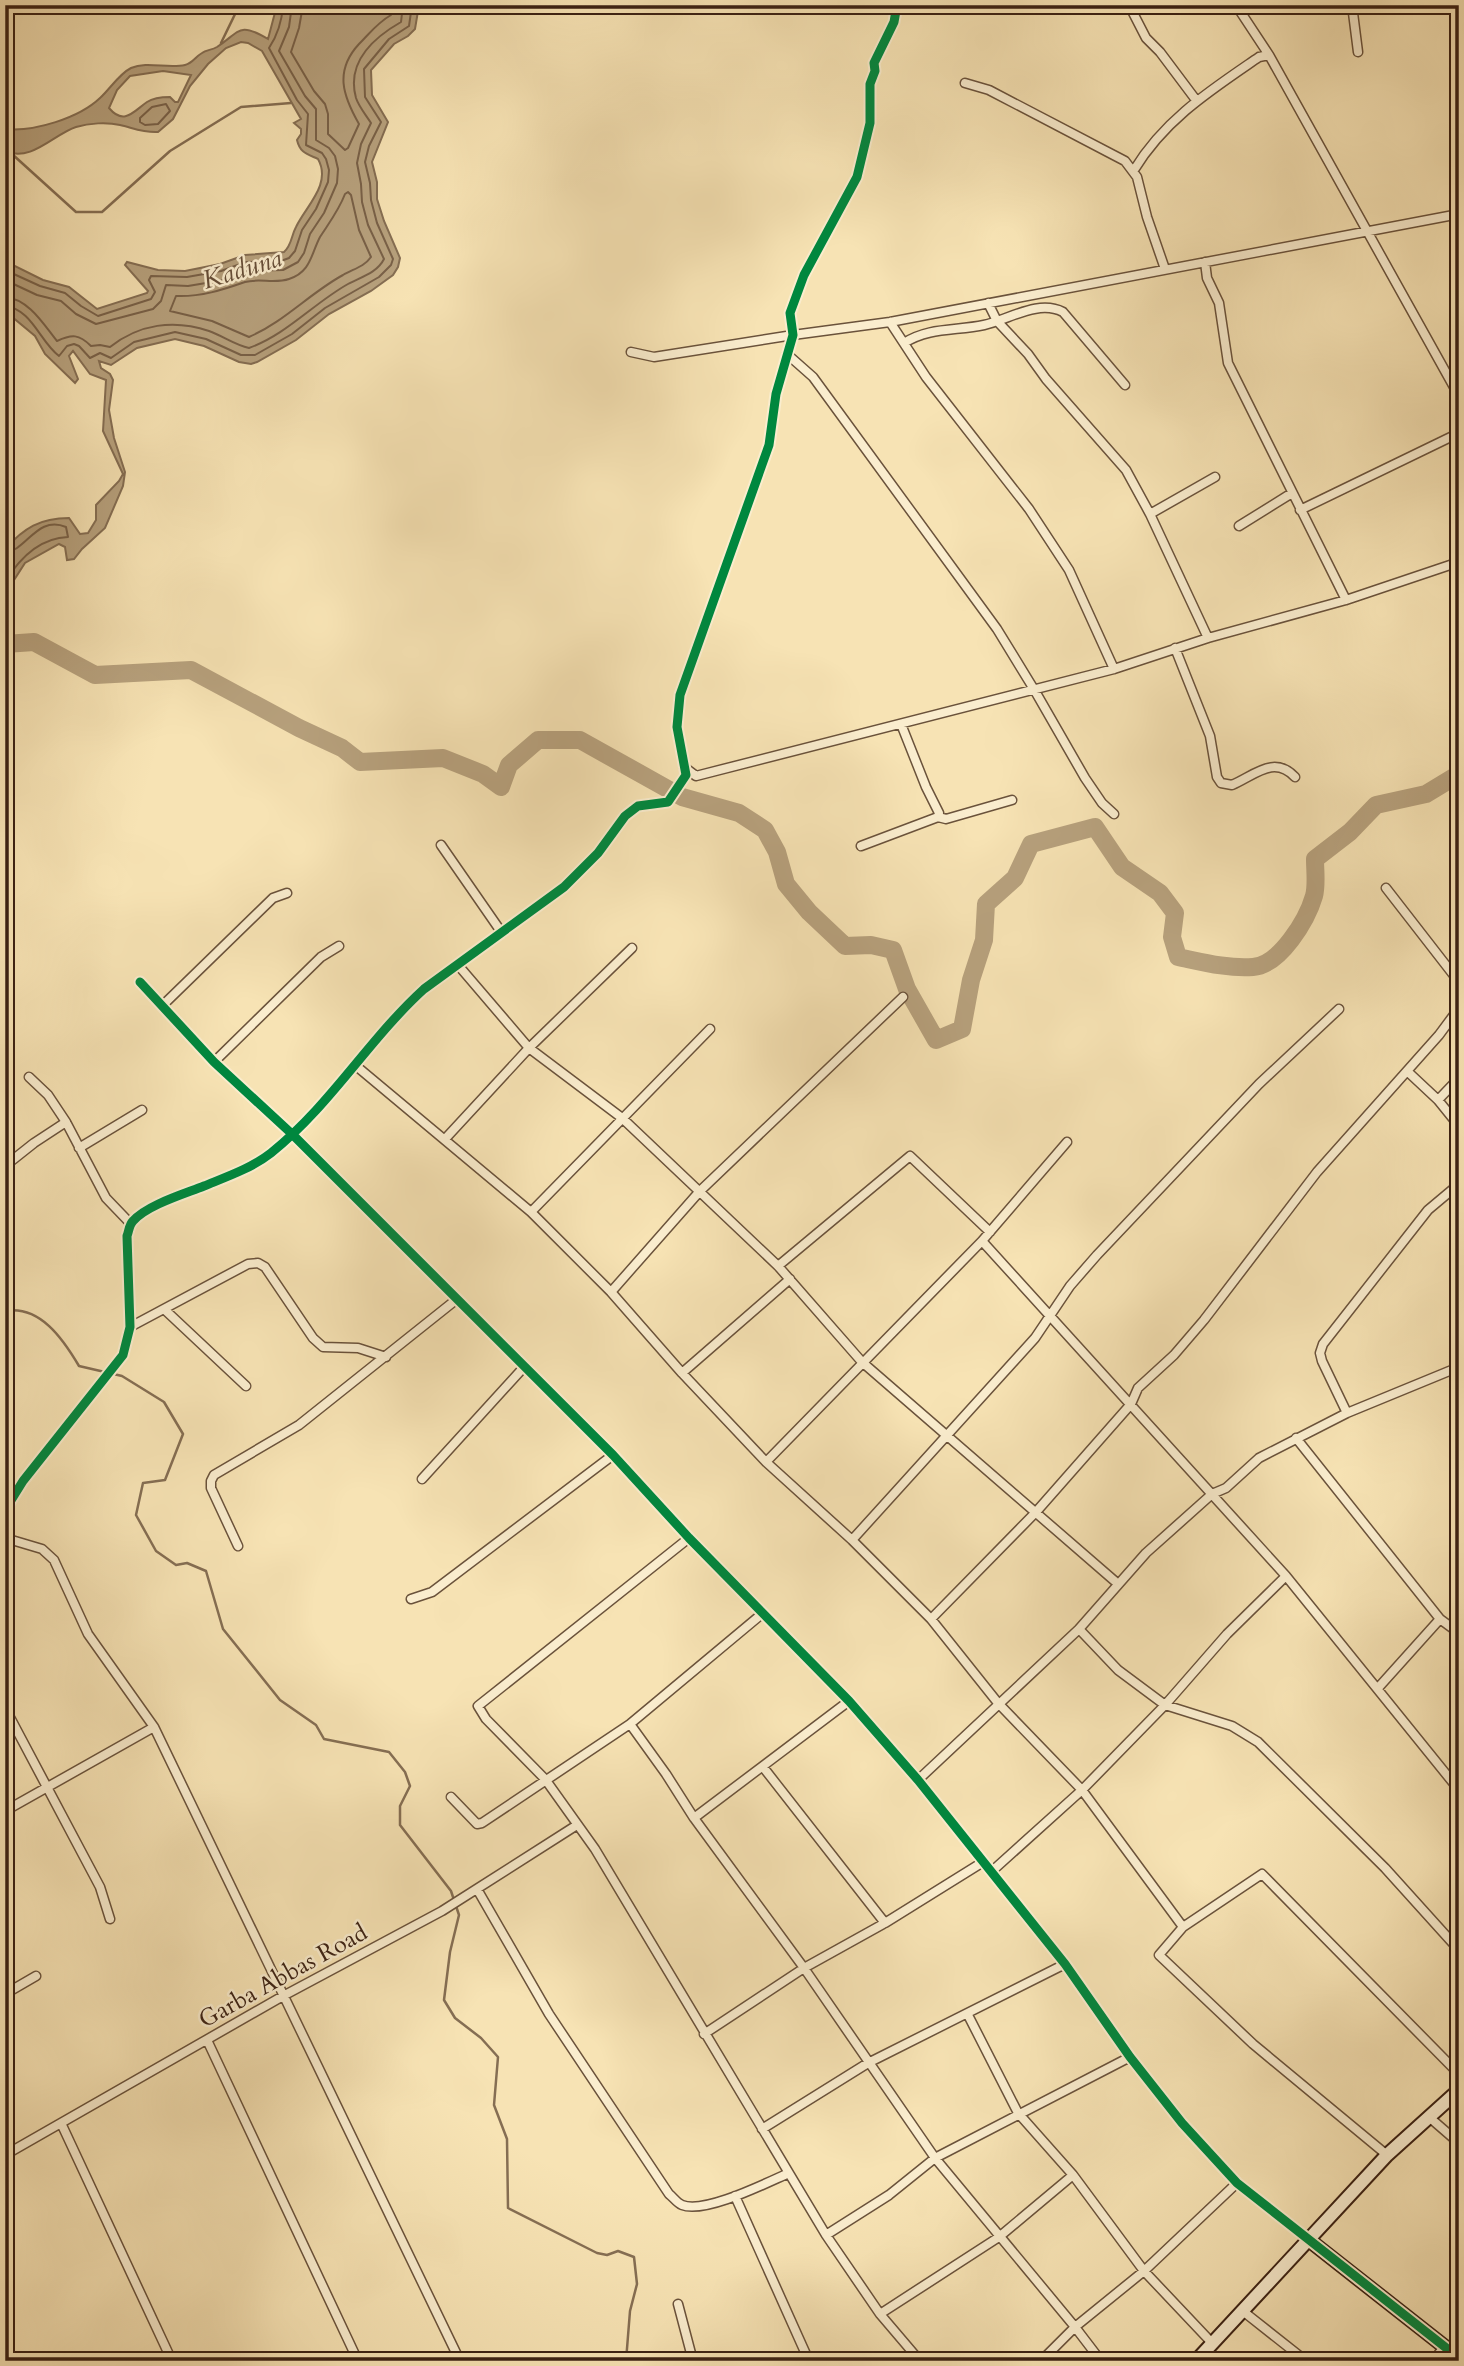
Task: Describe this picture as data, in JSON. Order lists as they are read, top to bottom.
{
  "streets": {
    "street": ["Garba Abbas Road"]
  },
  "water": ["Kaduna"]
}
